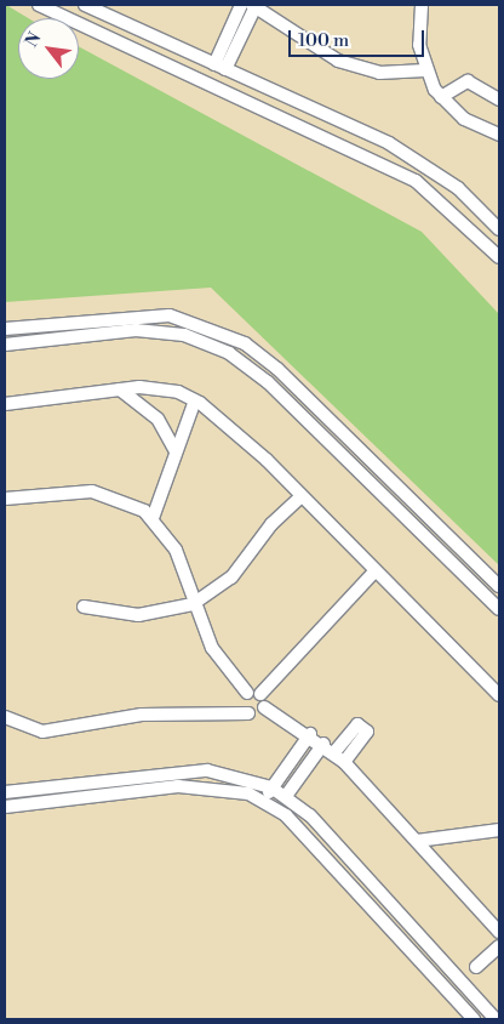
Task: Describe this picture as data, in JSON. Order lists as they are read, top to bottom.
{
  "scale_bar": "100 m",
  "north": "top left"
}
